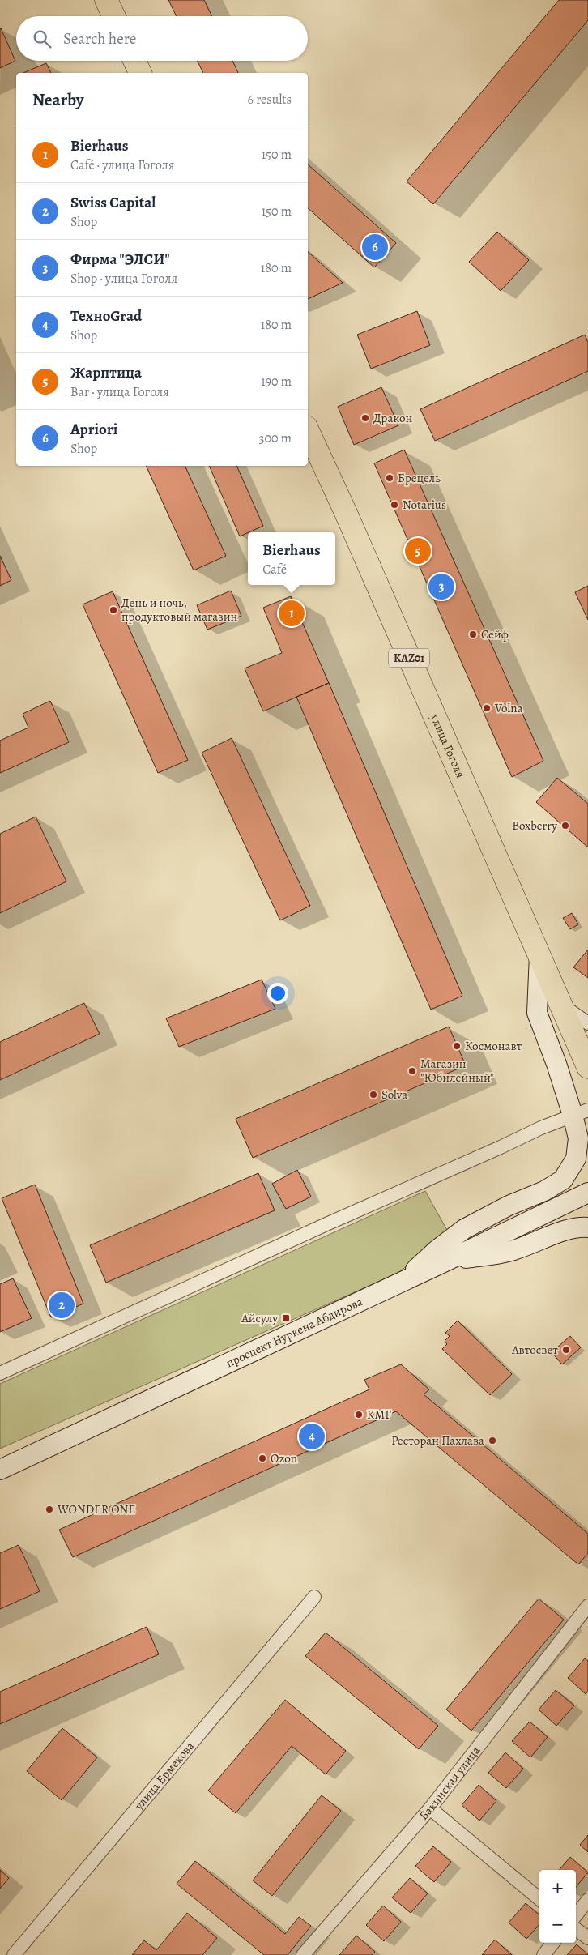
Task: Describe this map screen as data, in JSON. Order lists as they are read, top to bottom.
{
  "streets": {
    "highway": ["KАZ01", "улица Гоголя"],
    "main road": ["проспект Нуркена Абдирова"],
    "street": ["улица Ермекова", "Бакинская улица"]
  },
  "places": {
    "other": [
      "Дракон",
      "Брецель",
      "Notarius",
      "День и ночь, продуктовый магазин",
      "Сейф",
      "Volna",
      "Boxberry",
      "Космонавт",
      "Магазин \"Юбилейный\"",
      "Solva",
      "Автосвет",
      "KMF",
      "Ресторан Пахлава",
      "Ozon",
      "WONDER ONE"
    ],
    "transit": ["Айсулу"]
  },
  "page": {
    "search": "Search here",
    "heading": ["Nearby", "6 results"],
    "list": [
      {
        "mark": "1",
        "name": "Bierhaus",
        "note": "Café · улица Гоголя",
        "value": "150 m"
      },
      {
        "mark": "2",
        "name": "Swiss Capital",
        "note": "Shop",
        "value": "150 m"
      },
      {
        "mark": "3",
        "name": "Фирма \"ЭЛСИ\"",
        "note": "Shop · улица Гоголя",
        "value": "180 m"
      },
      {
        "mark": "4",
        "name": "ТехноGrad",
        "note": "Shop",
        "value": "180 m"
      },
      {
        "mark": "5",
        "name": "Жарптица",
        "note": "Bar · улица Гоголя",
        "value": "190 m"
      },
      {
        "mark": "6",
        "name": "Apriori",
        "note": "Shop",
        "value": "300 m"
      }
    ],
    "pins": [
      "6",
      "5",
      "3",
      "1",
      "2",
      "4"
    ],
    "popup": ["Bierhaus", "Café"],
    "map_buttons": ["+", "−"]
  }
}
